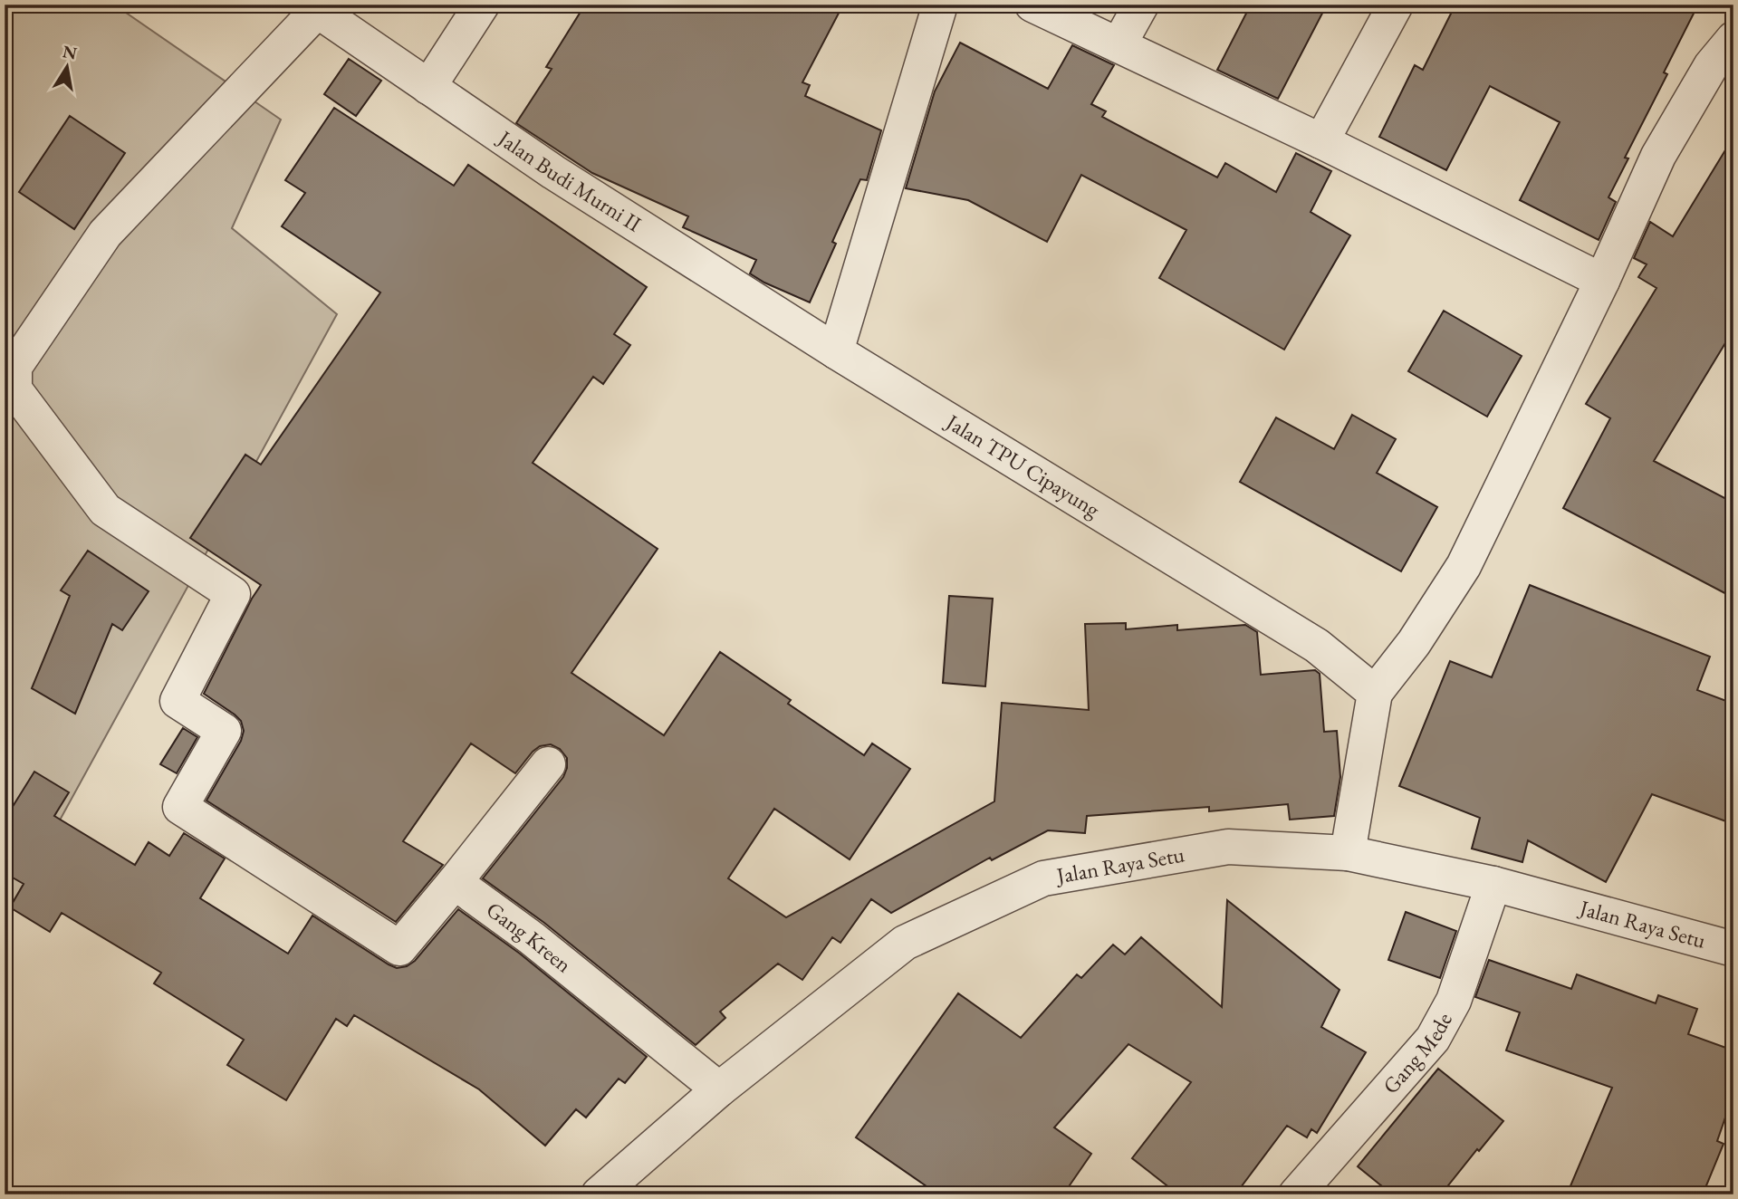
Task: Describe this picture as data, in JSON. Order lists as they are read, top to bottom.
{
  "streets": {
    "street": [
      "Jalan Budi Murni II",
      "Jalan TPU Cipayung",
      "Jalan Raya Setu",
      "Gang Kreen",
      "Gang Mede"
    ]
  },
  "crossings": [
    ["Jalan Budi Murni II", "Jalan TPU Cipayung"],
    ["Jalan Raya Setu", "Gang Kreen"],
    ["Jalan Raya Setu", "Gang Mede"]
  ],
  "north": "top"
}
